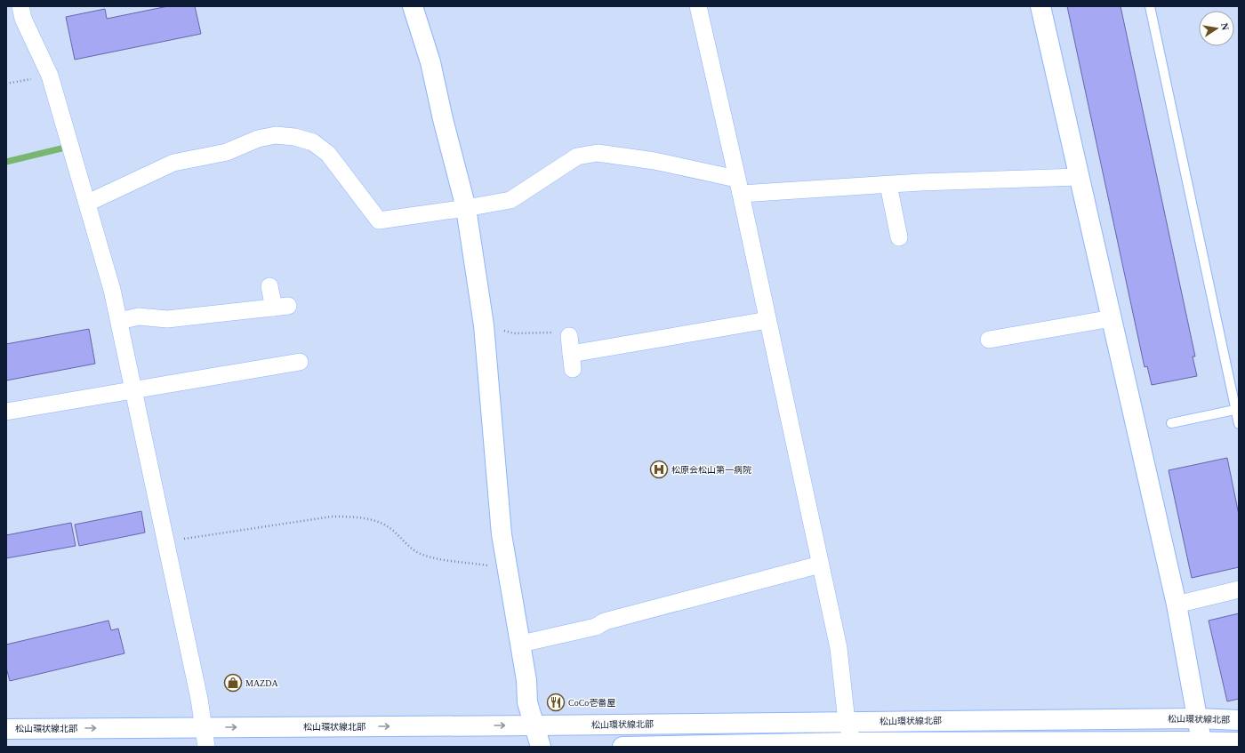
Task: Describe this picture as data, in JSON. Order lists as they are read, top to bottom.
{
  "streets": {
    "street": ["松山環状線北部"]
  },
  "one_way": ["松山環状線北部"],
  "places": {
    "hospital": ["松原会松山第一病院"],
    "shop": ["MAZDA"],
    "restaurant": ["CoCo壱番屋"]
  },
  "north": "right"
}
